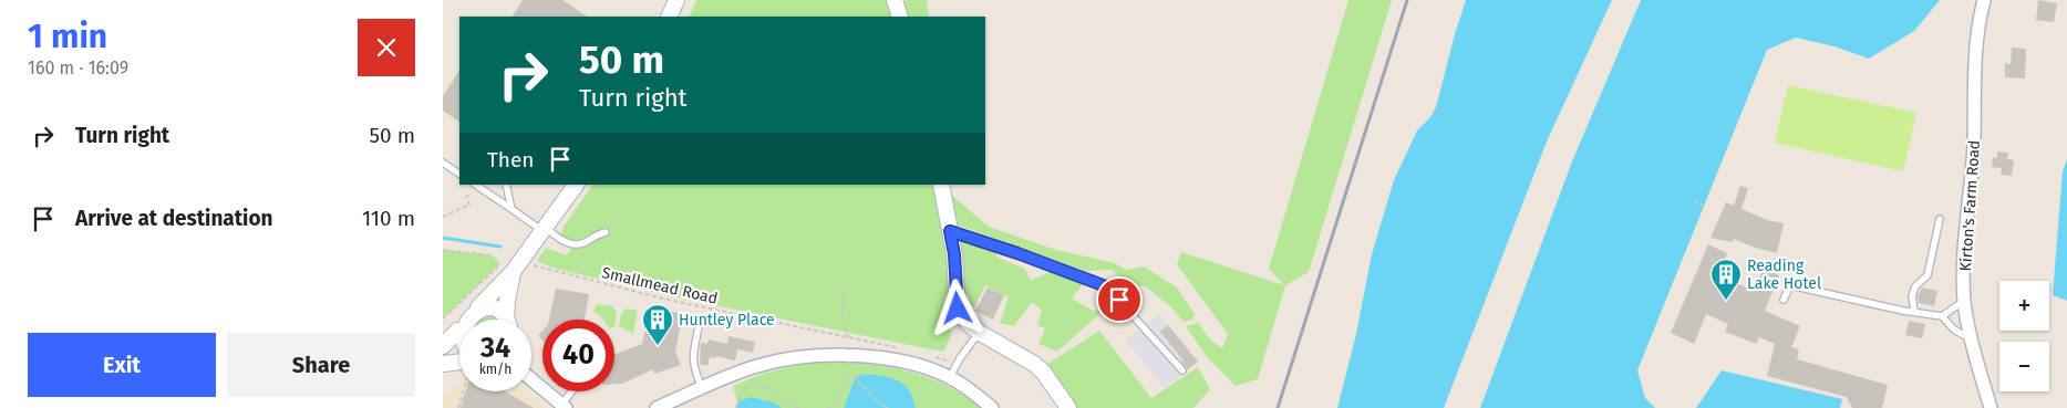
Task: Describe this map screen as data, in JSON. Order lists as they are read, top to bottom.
{
  "streets": {
    "street": ["Kirton's Farm Road"],
    "path": ["Smallmead Road"]
  },
  "places": {
    "building": ["Reading Lake Hotel", "Huntley Place"]
  },
  "page": {
    "heading": ["1 min", "160 m · 16:09"],
    "turn": ["50 m", "Turn right"],
    "list": [
      {
        "name": "Turn right",
        "value": "50 m"
      },
      {
        "name": "Arrive at destination",
        "value": "110 m"
      }
    ],
    "then": "Then",
    "map_buttons": ["+", "−"],
    "speed": "34 km/h",
    "limit": "40",
    "buttons": ["Exit", "Share"]
  }
}
